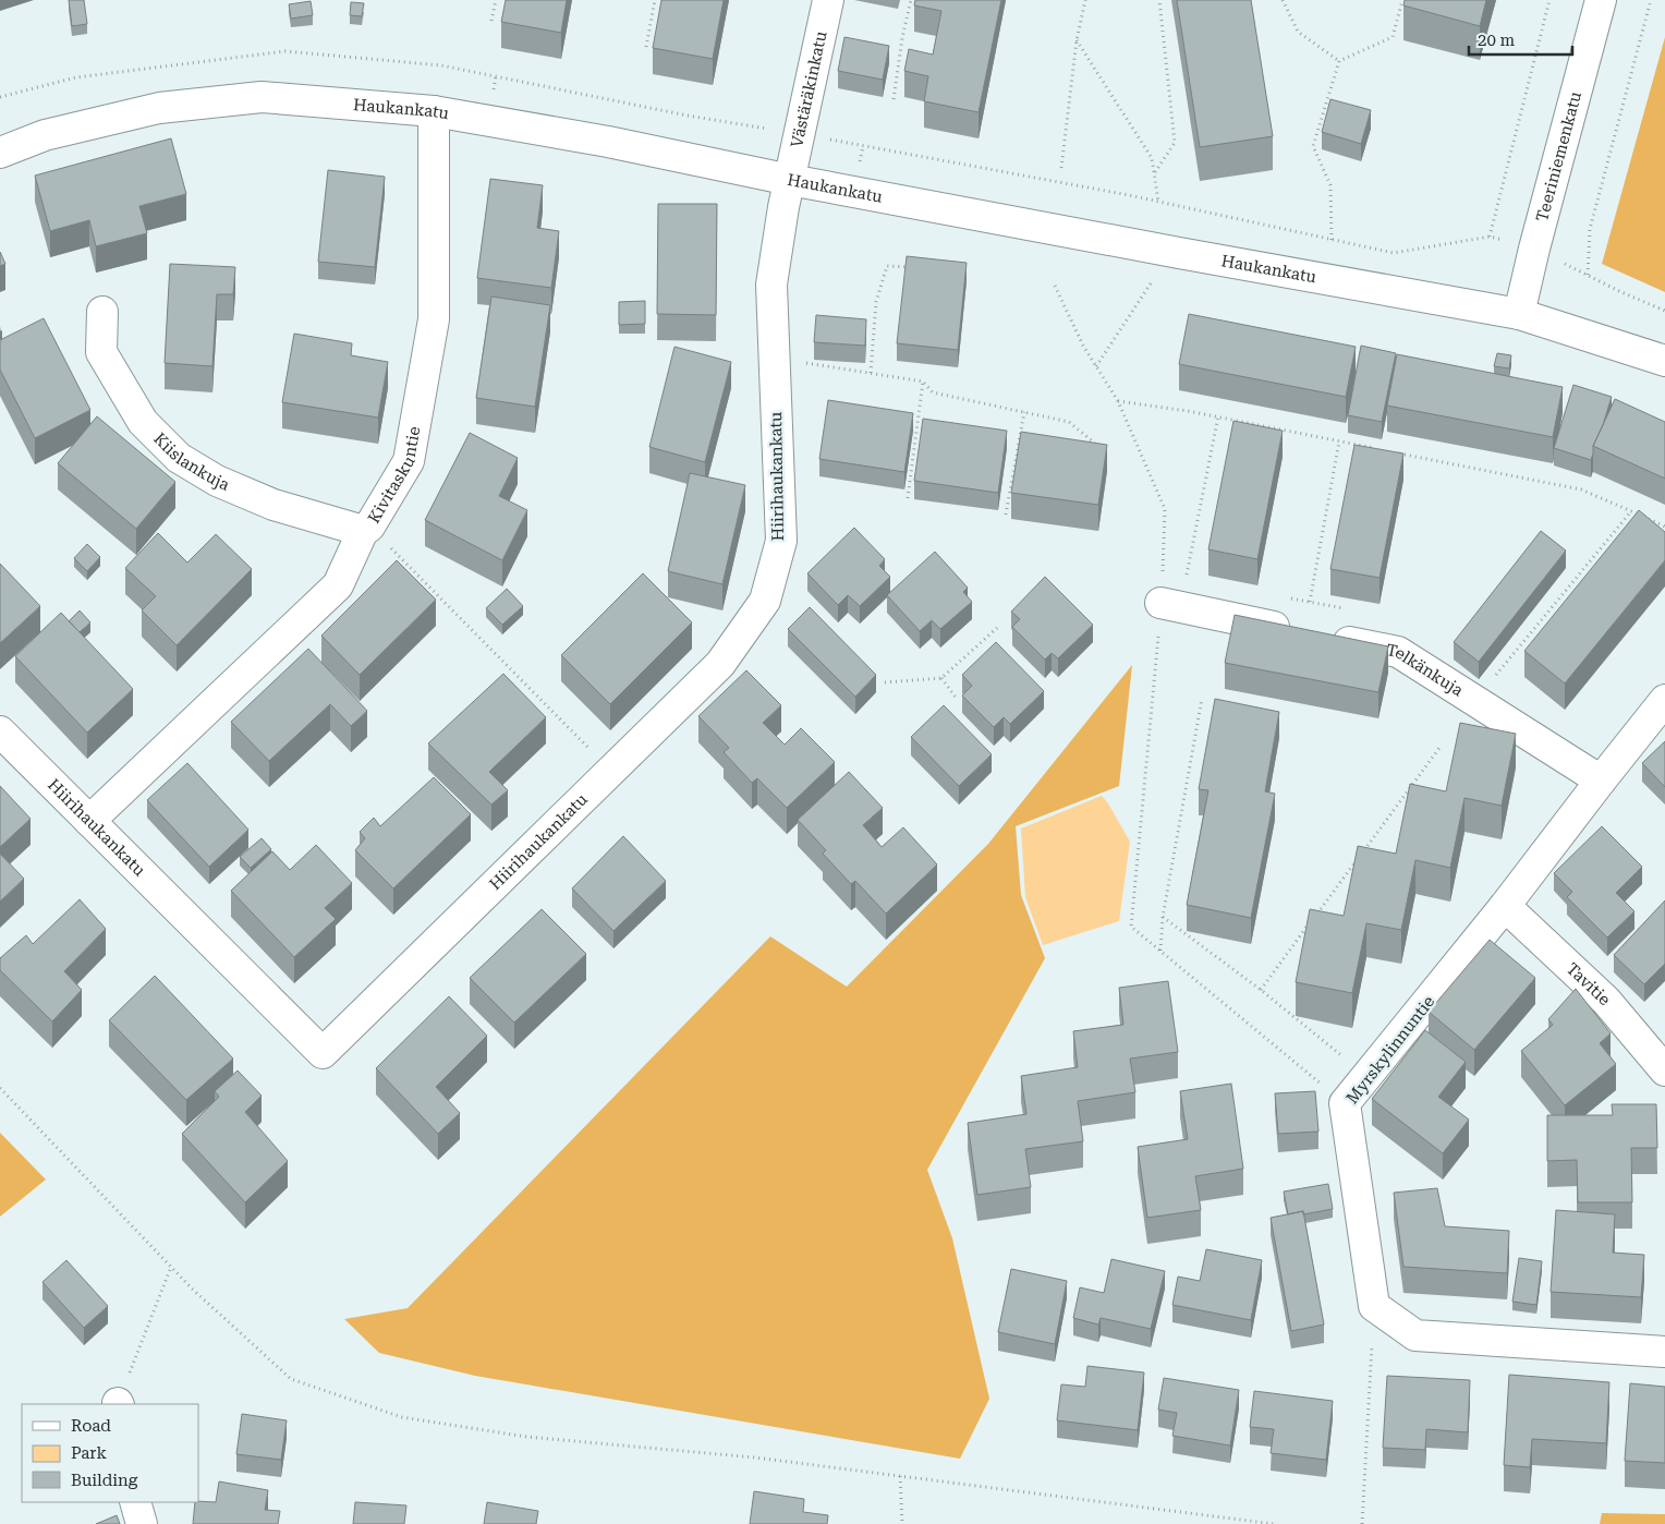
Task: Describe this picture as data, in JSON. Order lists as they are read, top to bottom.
{
  "streets": {
    "street": [
      "Västäräkinkatu",
      "Haukankatu",
      "Teeriniemenkatu",
      "Kiislankuja",
      "Kivitaskuntie",
      "Hiirihaukankatu",
      "Telkänkuja",
      "Tavitie",
      "Myrskylinnuntie"
    ]
  },
  "crossings": [
    ["Västäräkinkatu", "Haukankatu"],
    ["Västäräkinkatu", "Hiirihaukankatu"],
    ["Haukankatu", "Teeriniemenkatu"],
    ["Haukankatu", "Kivitaskuntie"],
    ["Haukankatu", "Hiirihaukankatu"],
    ["Kiislankuja", "Kivitaskuntie"],
    ["Kivitaskuntie", "Hiirihaukankatu"],
    ["Telkänkuja", "Myrskylinnuntie"],
    ["Tavitie", "Myrskylinnuntie"]
  ],
  "legend": ["Road", "Park", "Building"],
  "scale_bar": "20 m"
}
